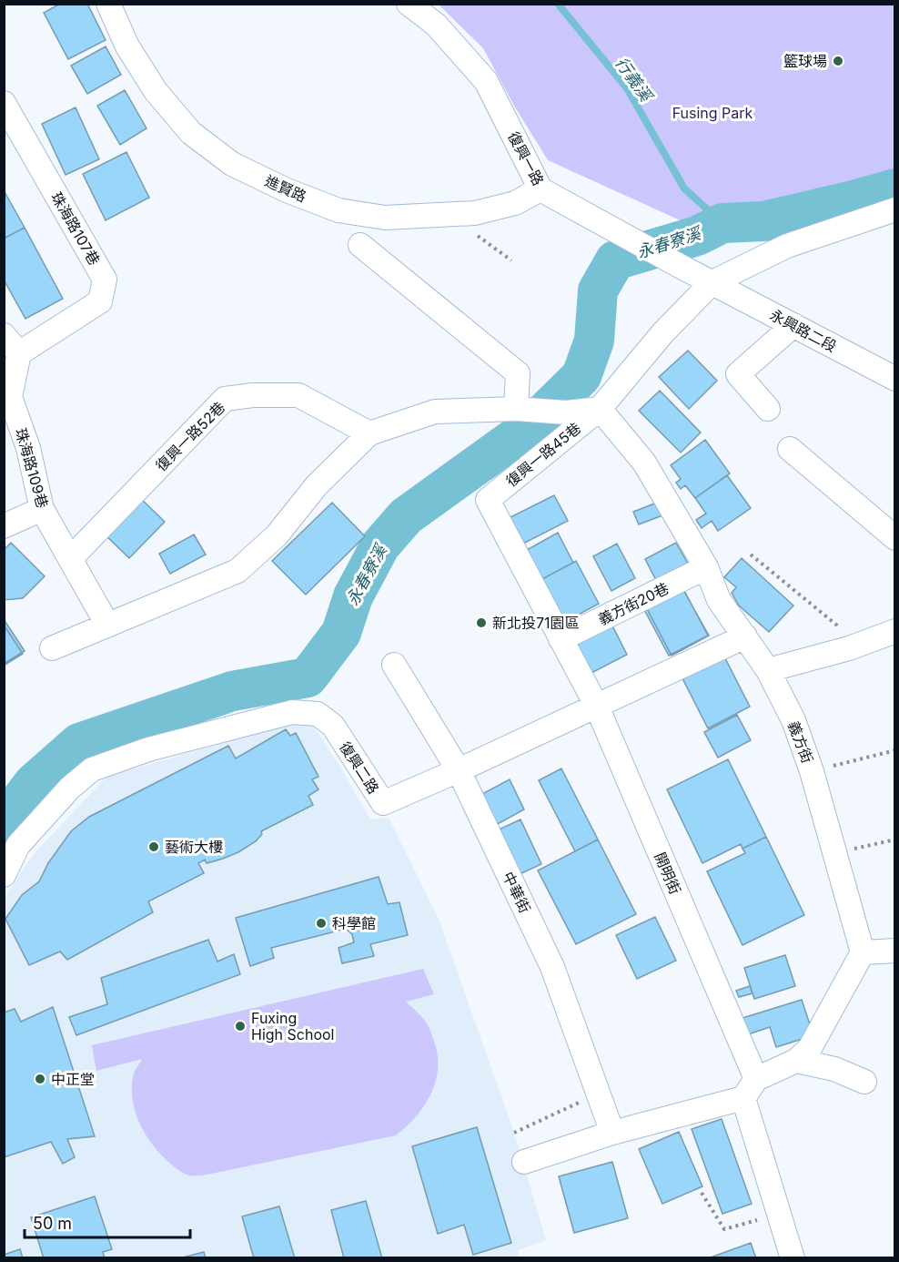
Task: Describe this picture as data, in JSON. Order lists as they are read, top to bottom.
{
  "streets": {
    "street": [
      "復興一路",
      "進賢路",
      "珠海路107巷",
      "永興路二段",
      "復興一路52巷",
      "復興一路45巷",
      "珠海路109巷",
      "義方街20巷",
      "義方街",
      "復興二路",
      "開明街",
      "中華街"
    ]
  },
  "crossings": [
    ["復興一路", "進賢路"],
    ["復興一路", "永興路二段"],
    ["珠海路107巷", "珠海路109巷"],
    ["復興一路52巷", "珠海路109巷"],
    ["復興一路45巷", "義方街"],
    ["復興一路45巷", "開明街"],
    ["義方街20巷", "義方街"],
    ["義方街20巷", "開明街"],
    ["義方街", "復興二路"],
    ["復興二路", "開明街"],
    ["復興二路", "中華街"]
  ],
  "water": ["行義溪", "永春寮溪"],
  "parks": ["Fusing Park"],
  "places": [
    "籃球場",
    "新北投71園區",
    "藝術大樓",
    "科學館",
    "Fuxing High School",
    "中正堂"
  ],
  "scale_bar": "50 m"
}
